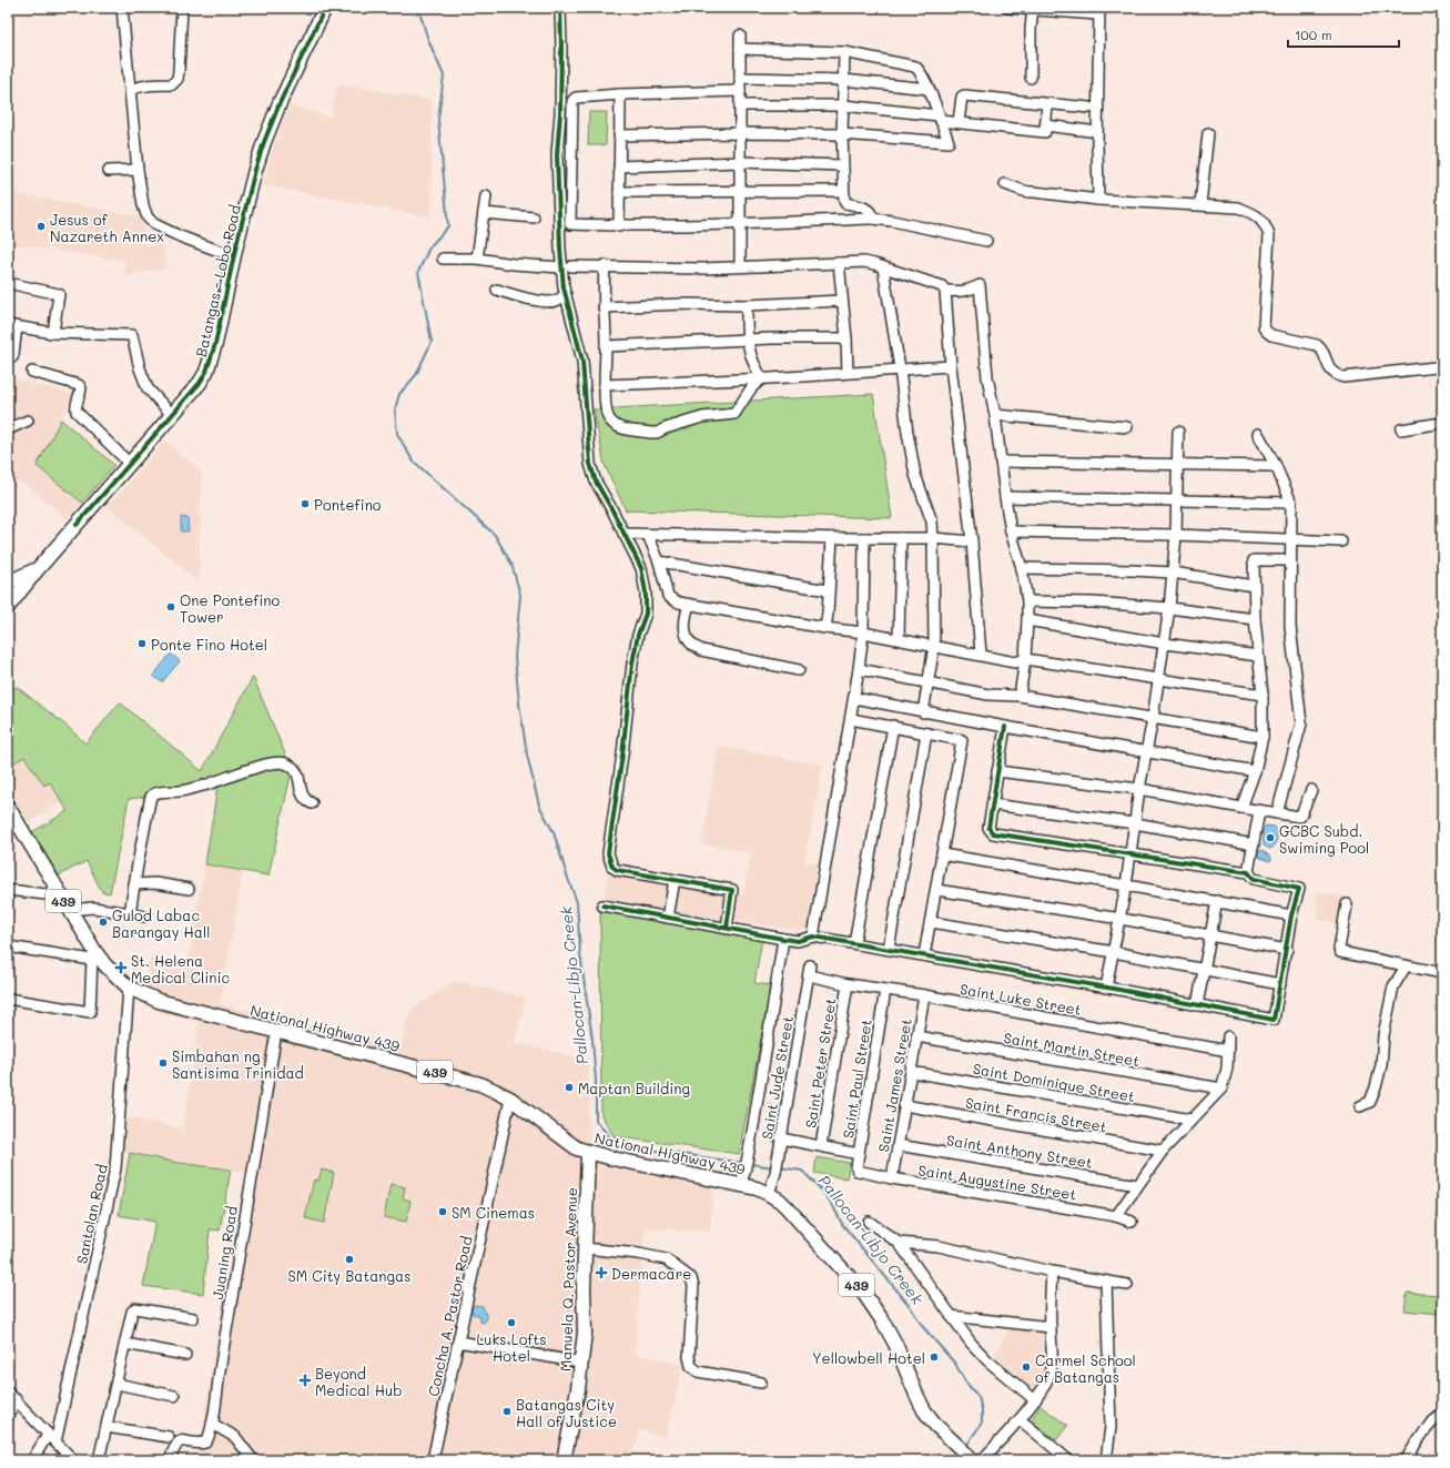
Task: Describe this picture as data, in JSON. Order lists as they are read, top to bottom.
{
  "streets": {
    "main road": [
      "Batangas - Lobo Road",
      "439",
      "National Highway 439",
      "Manuela Q. Pastor Avenue"
    ],
    "street": [
      "Saint Luke Street",
      "Saint Martin Street",
      "Saint Peter Street",
      "Saint Jude Street",
      "Saint Paul Street",
      "Saint Dominique Street",
      "Saint James Street",
      "Saint Francis Street",
      "Saint Anthony Street",
      "Saint Augustine Street",
      "Santolan Road",
      "Juaning Road",
      "Concha A. Pastor Road"
    ]
  },
  "crossings": [
    ["Saint Luke Street", "Saint Peter Street"],
    ["Saint Luke Street", "Saint Jude Street"],
    ["Saint Luke Street", "Saint Paul Street"],
    ["Saint Luke Street", "Saint James Street"],
    ["National Highway 439", "Saint Jude Street"],
    ["National Highway 439", "Santolan Road"],
    ["National Highway 439", "Juaning Road"],
    ["National Highway 439", "Manuela Q. Pastor Avenue"],
    ["National Highway 439", "Concha A. Pastor Road"],
    ["Saint Martin Street", "Saint James Street"],
    ["Saint Paul Street", "Saint Augustine Street"],
    ["Saint Dominique Street", "Saint James Street"],
    ["Saint James Street", "Saint Francis Street"],
    ["Saint James Street", "Saint Anthony Street"],
    ["Saint James Street", "Saint Augustine Street"]
  ],
  "water": ["Pallocan-Libjo Creek"],
  "places": {
    "other": [
      "Jesus of Nazareth Annex",
      "Pontefino",
      "One Pontefino Tower",
      "Ponte Fino Hotel",
      "GCBC Subd. Swiming Pool",
      "Gulod Labac Barangay Hall",
      "Simbahan ng Santisima Trinidad",
      "Maptan Building",
      "SM Cinemas",
      "SM City Batangas",
      "Luks Lofts Hotel",
      "Yellowbell Hotel",
      "Carmel School of Batangas",
      "Batangas City Hall of Justice"
    ],
    "health": ["St. Helena Medical Clinic", "Dermacare", "Beyond Medical Hub"]
  },
  "scale_bar": "100 m"
}
